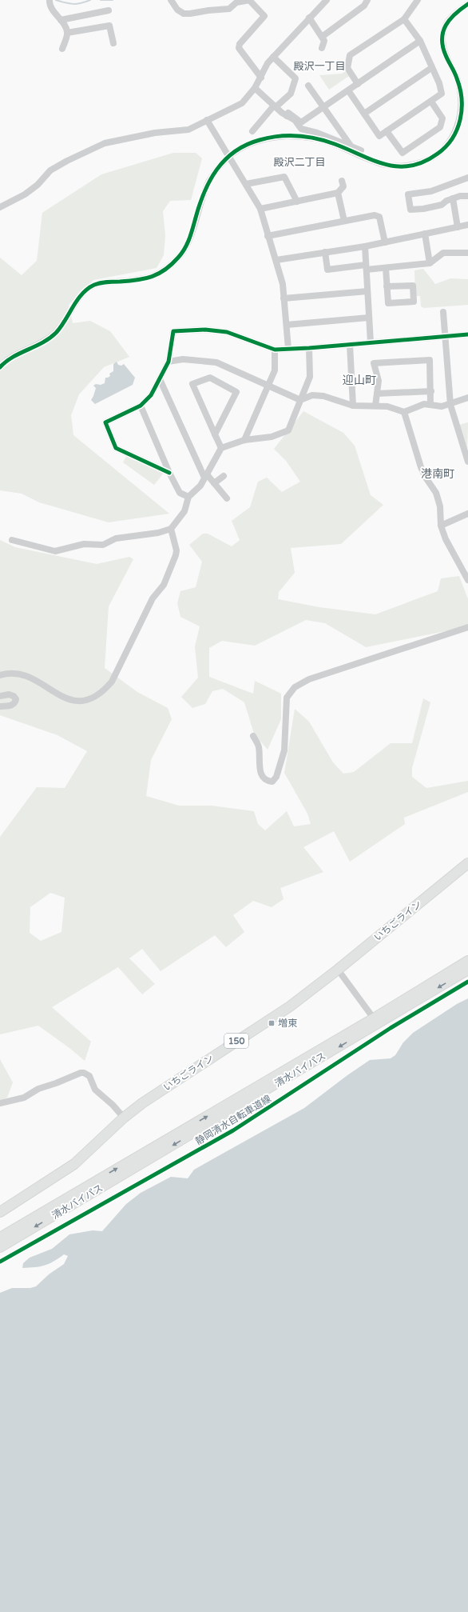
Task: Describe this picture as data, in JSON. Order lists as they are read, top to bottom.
{
  "streets": {
    "highway": ["いちごライン", "150", "清水バイパス"],
    "cycle path": ["静岡清水自転車道線"]
  },
  "districts": [
    "殿沢一丁目",
    "殿沢二丁目",
    "迎山町",
    "港南町"
  ],
  "places": {
    "transit": ["増東"]
  }
}
